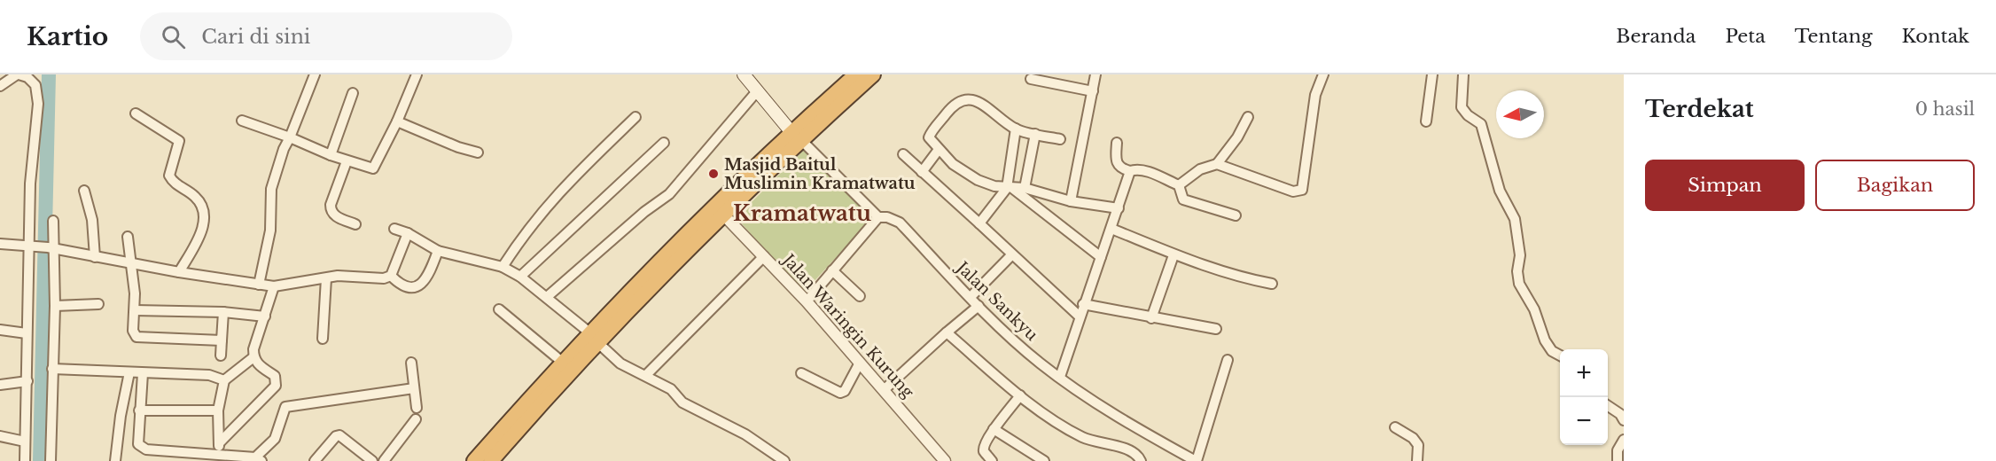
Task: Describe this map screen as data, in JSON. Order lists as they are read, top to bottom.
{
  "streets": {
    "street": ["Jalan Sankyu", "Jalan Waringin Kurung"]
  },
  "districts": ["Kramatwatu"],
  "places": ["Masjid Baitul Muslimin Kramatwatu"],
  "north": "left",
  "page": {
    "header": "Kartio",
    "search": "Cari di sini",
    "nav": [
      "Beranda",
      "Peta",
      "Tentang",
      "Kontak"
    ],
    "heading": ["Terdekat", "0 hasil"],
    "buttons": ["Simpan", "Bagikan"],
    "map_buttons": ["+", "−"]
  }
}
